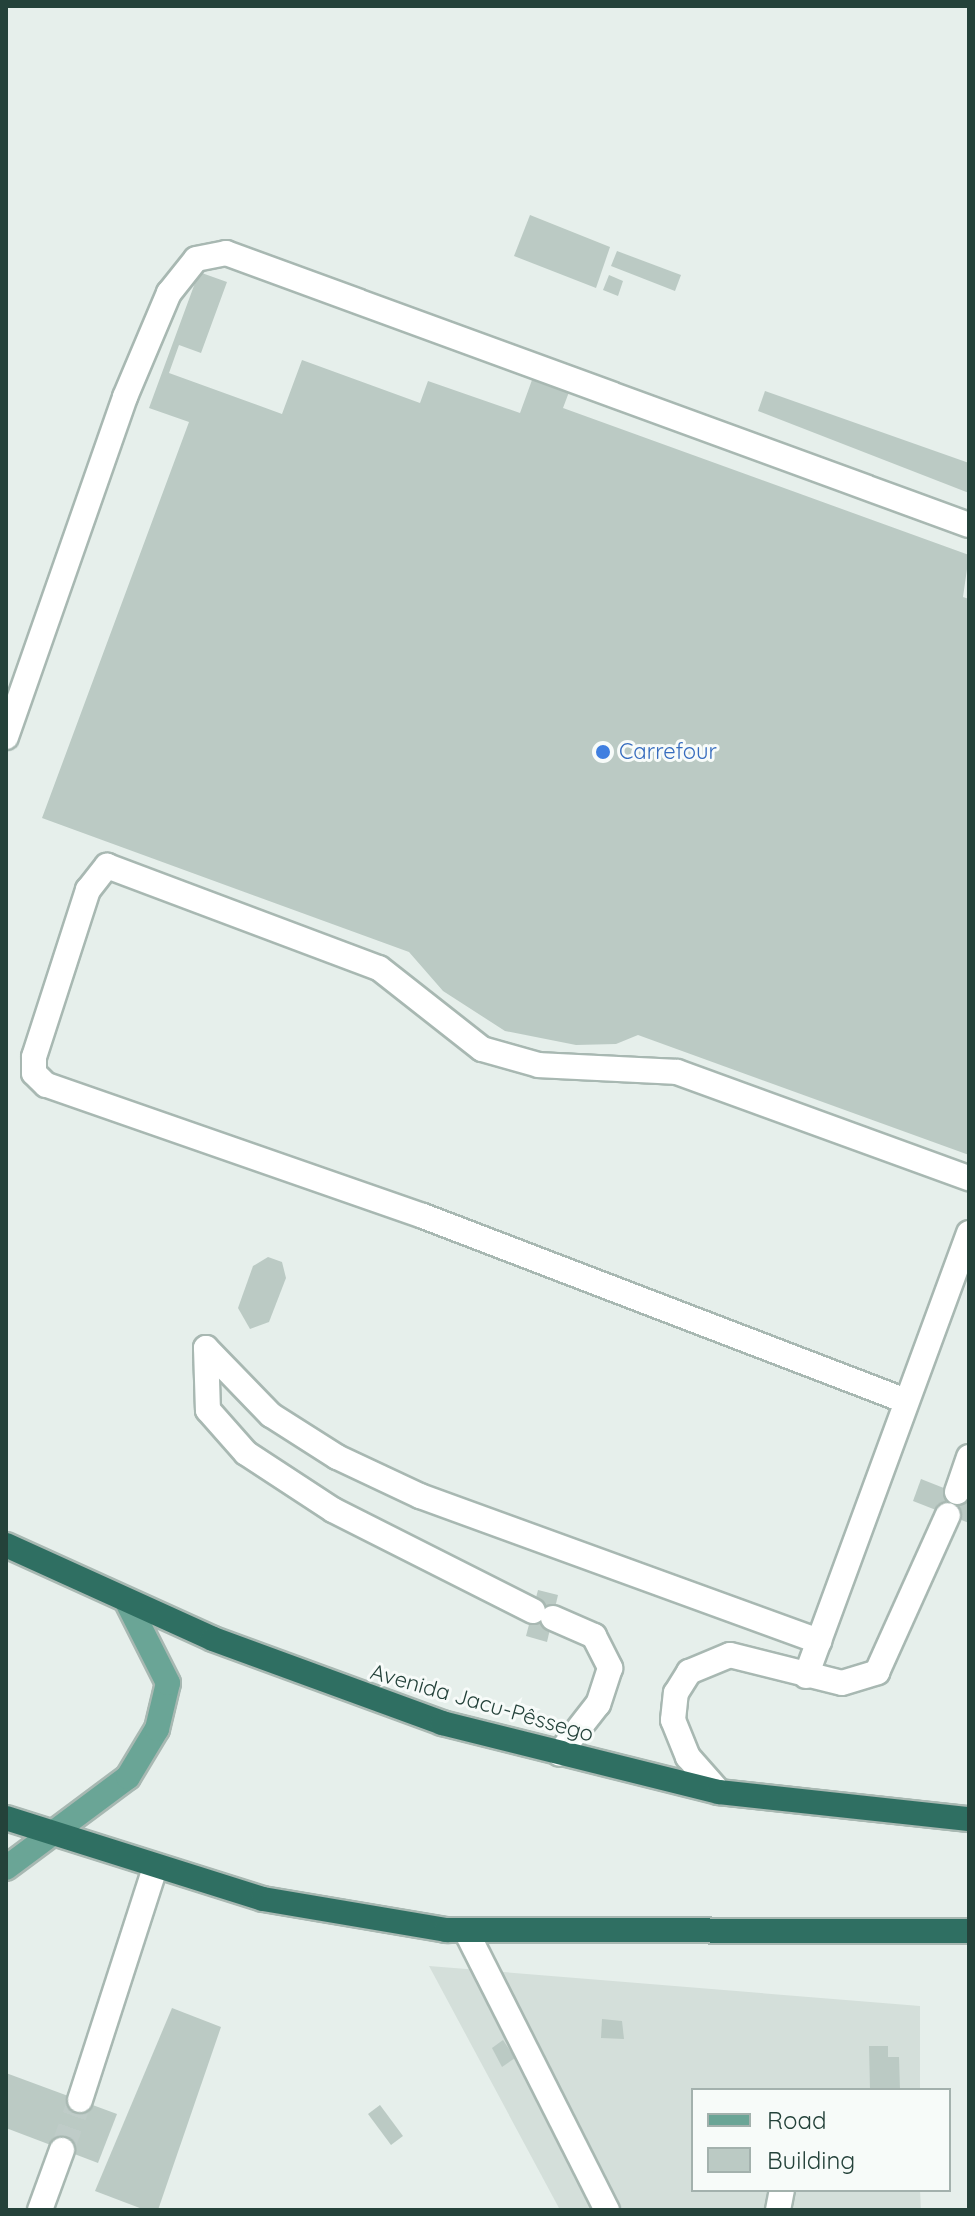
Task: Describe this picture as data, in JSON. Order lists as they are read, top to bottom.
{
  "streets": {
    "highway": ["Avenida Jacu-Pêssego"]
  },
  "places": ["Carrefour"],
  "legend": ["Road", "Building"]
}
